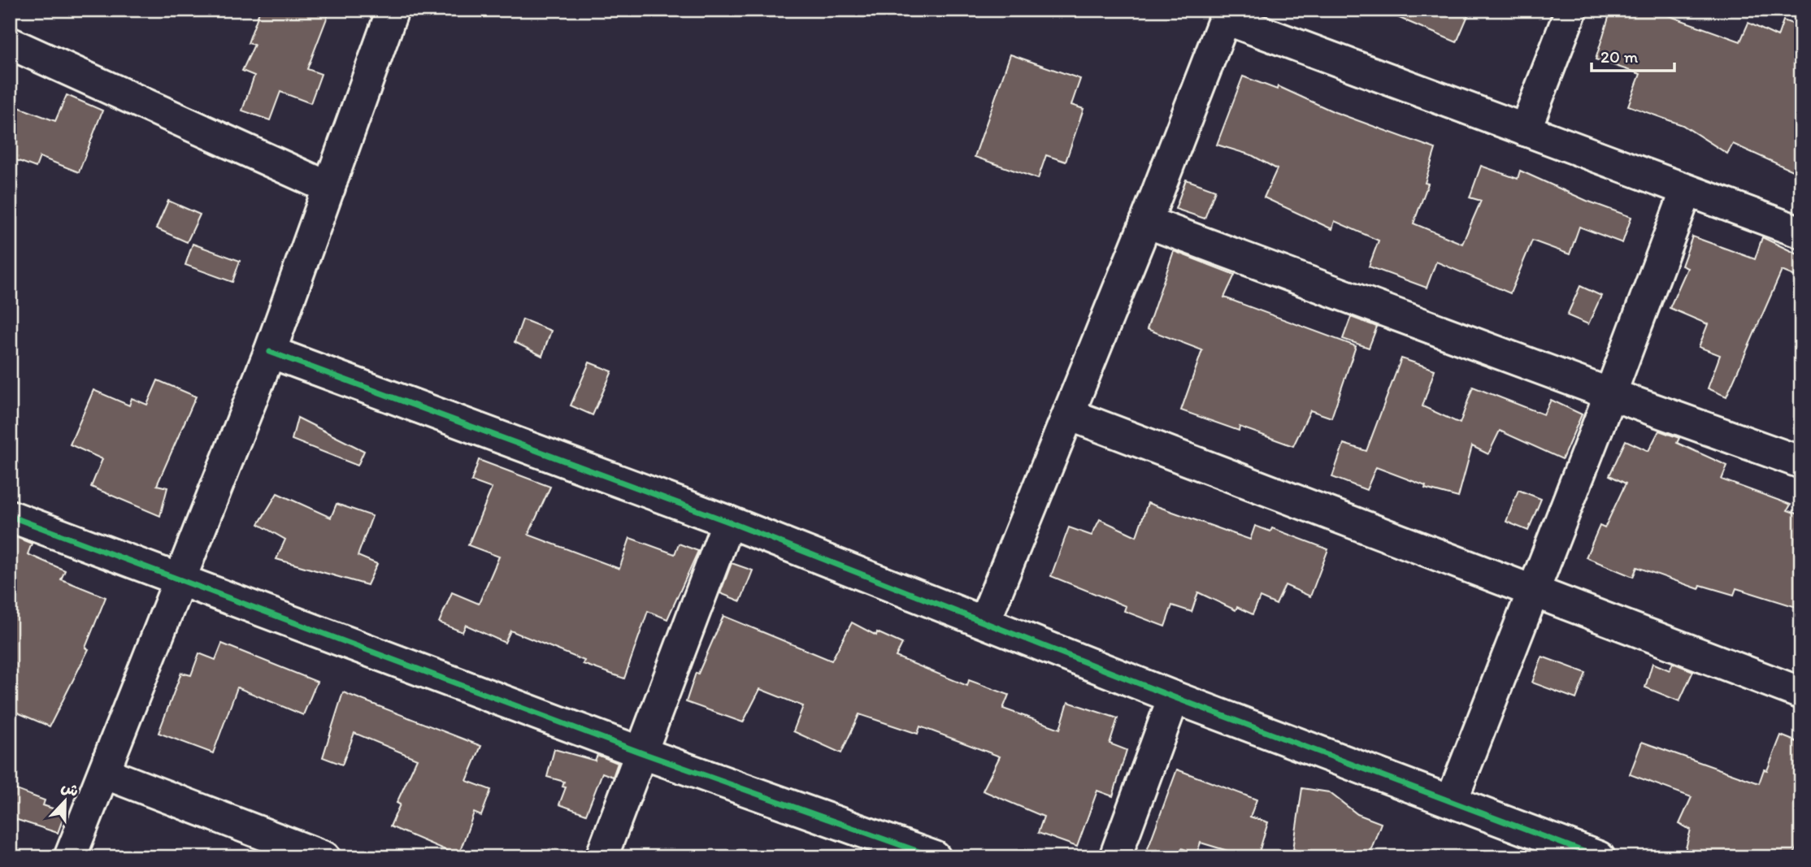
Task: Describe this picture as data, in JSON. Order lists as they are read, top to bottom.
{
  "scale_bar": "20 m",
  "north": "top"
}
